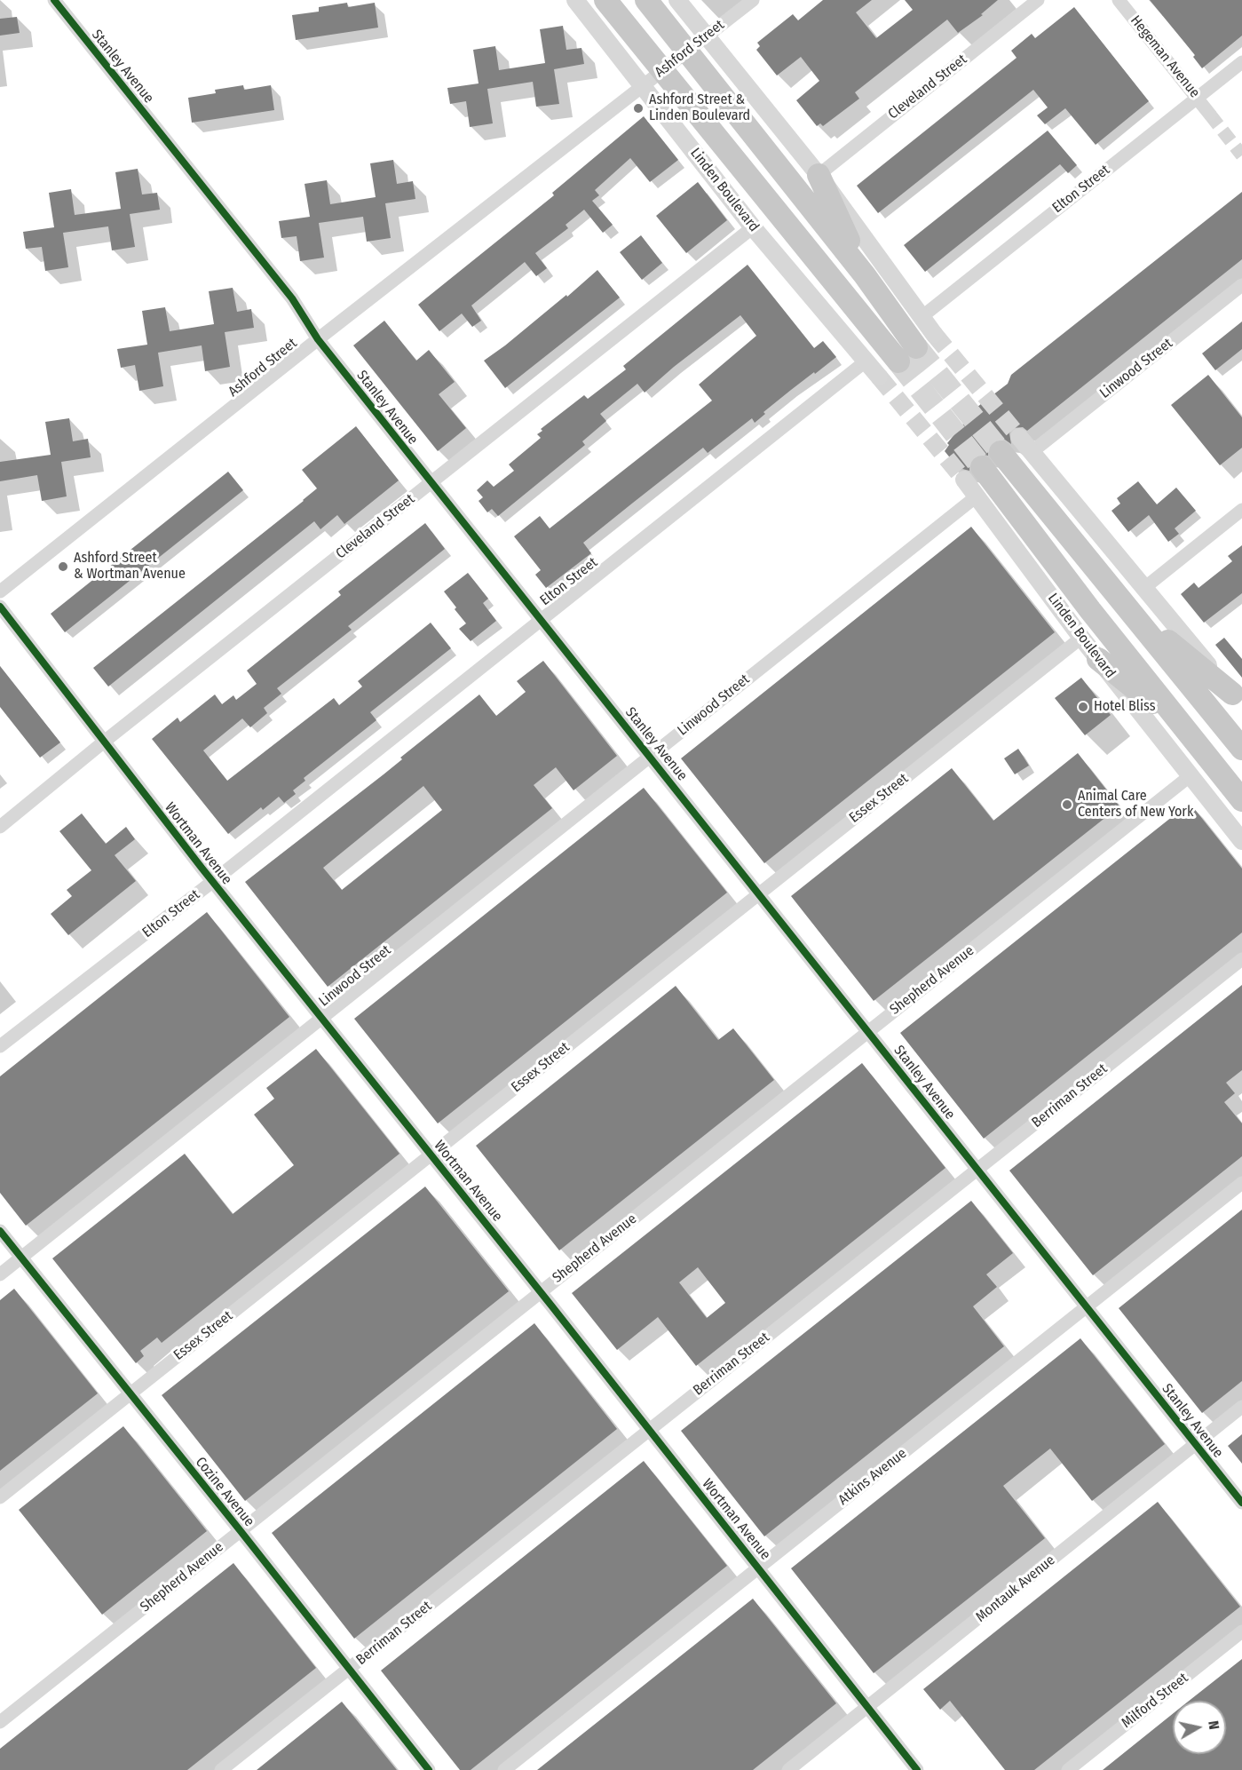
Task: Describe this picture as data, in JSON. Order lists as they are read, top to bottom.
{
  "streets": {
    "highway": ["Linden Boulevard"],
    "street": [
      "Ashford Street",
      "Hegeman Avenue",
      "Stanley Avenue",
      "Cleveland Street",
      "Elton Street",
      "Linwood Street",
      "Essex Street",
      "Wortman Avenue",
      "Shepherd Avenue",
      "Berriman Street",
      "Atkins Avenue",
      "Cozine Avenue",
      "Montauk Avenue",
      "Milford Street"
    ]
  },
  "crossings": [
    ["Ashford Street", "Stanley Avenue"],
    ["Ashford Street", "Linden Boulevard"],
    ["Hegeman Avenue", "Elton Street"],
    ["Stanley Avenue", "Cleveland Street"],
    ["Stanley Avenue", "Elton Street"],
    ["Stanley Avenue", "Linwood Street"],
    ["Stanley Avenue", "Essex Street"],
    ["Stanley Avenue", "Shepherd Avenue"],
    ["Stanley Avenue", "Berriman Street"],
    ["Stanley Avenue", "Atkins Avenue"],
    ["Stanley Avenue", "Montauk Avenue"],
    ["Cleveland Street", "Linden Boulevard"],
    ["Cleveland Street", "Wortman Avenue"],
    ["Elton Street", "Linden Boulevard"],
    ["Elton Street", "Wortman Avenue"],
    ["Linden Boulevard", "Linwood Street"],
    ["Linden Boulevard", "Essex Street"],
    ["Linden Boulevard", "Shepherd Avenue"],
    ["Linwood Street", "Wortman Avenue"],
    ["Linwood Street", "Cozine Avenue"],
    ["Essex Street", "Wortman Avenue"],
    ["Essex Street", "Cozine Avenue"],
    ["Wortman Avenue", "Shepherd Avenue"],
    ["Wortman Avenue", "Berriman Street"],
    ["Wortman Avenue", "Atkins Avenue"],
    ["Wortman Avenue", "Montauk Avenue"],
    ["Shepherd Avenue", "Cozine Avenue"],
    ["Berriman Street", "Cozine Avenue"]
  ],
  "places": [
    "Ashford Street & Linden Boulevard",
    "Ashford Street & Wortman Avenue",
    "Hotel Bliss",
    "Animal Care Centers of New York"
  ],
  "north": "right"
}
